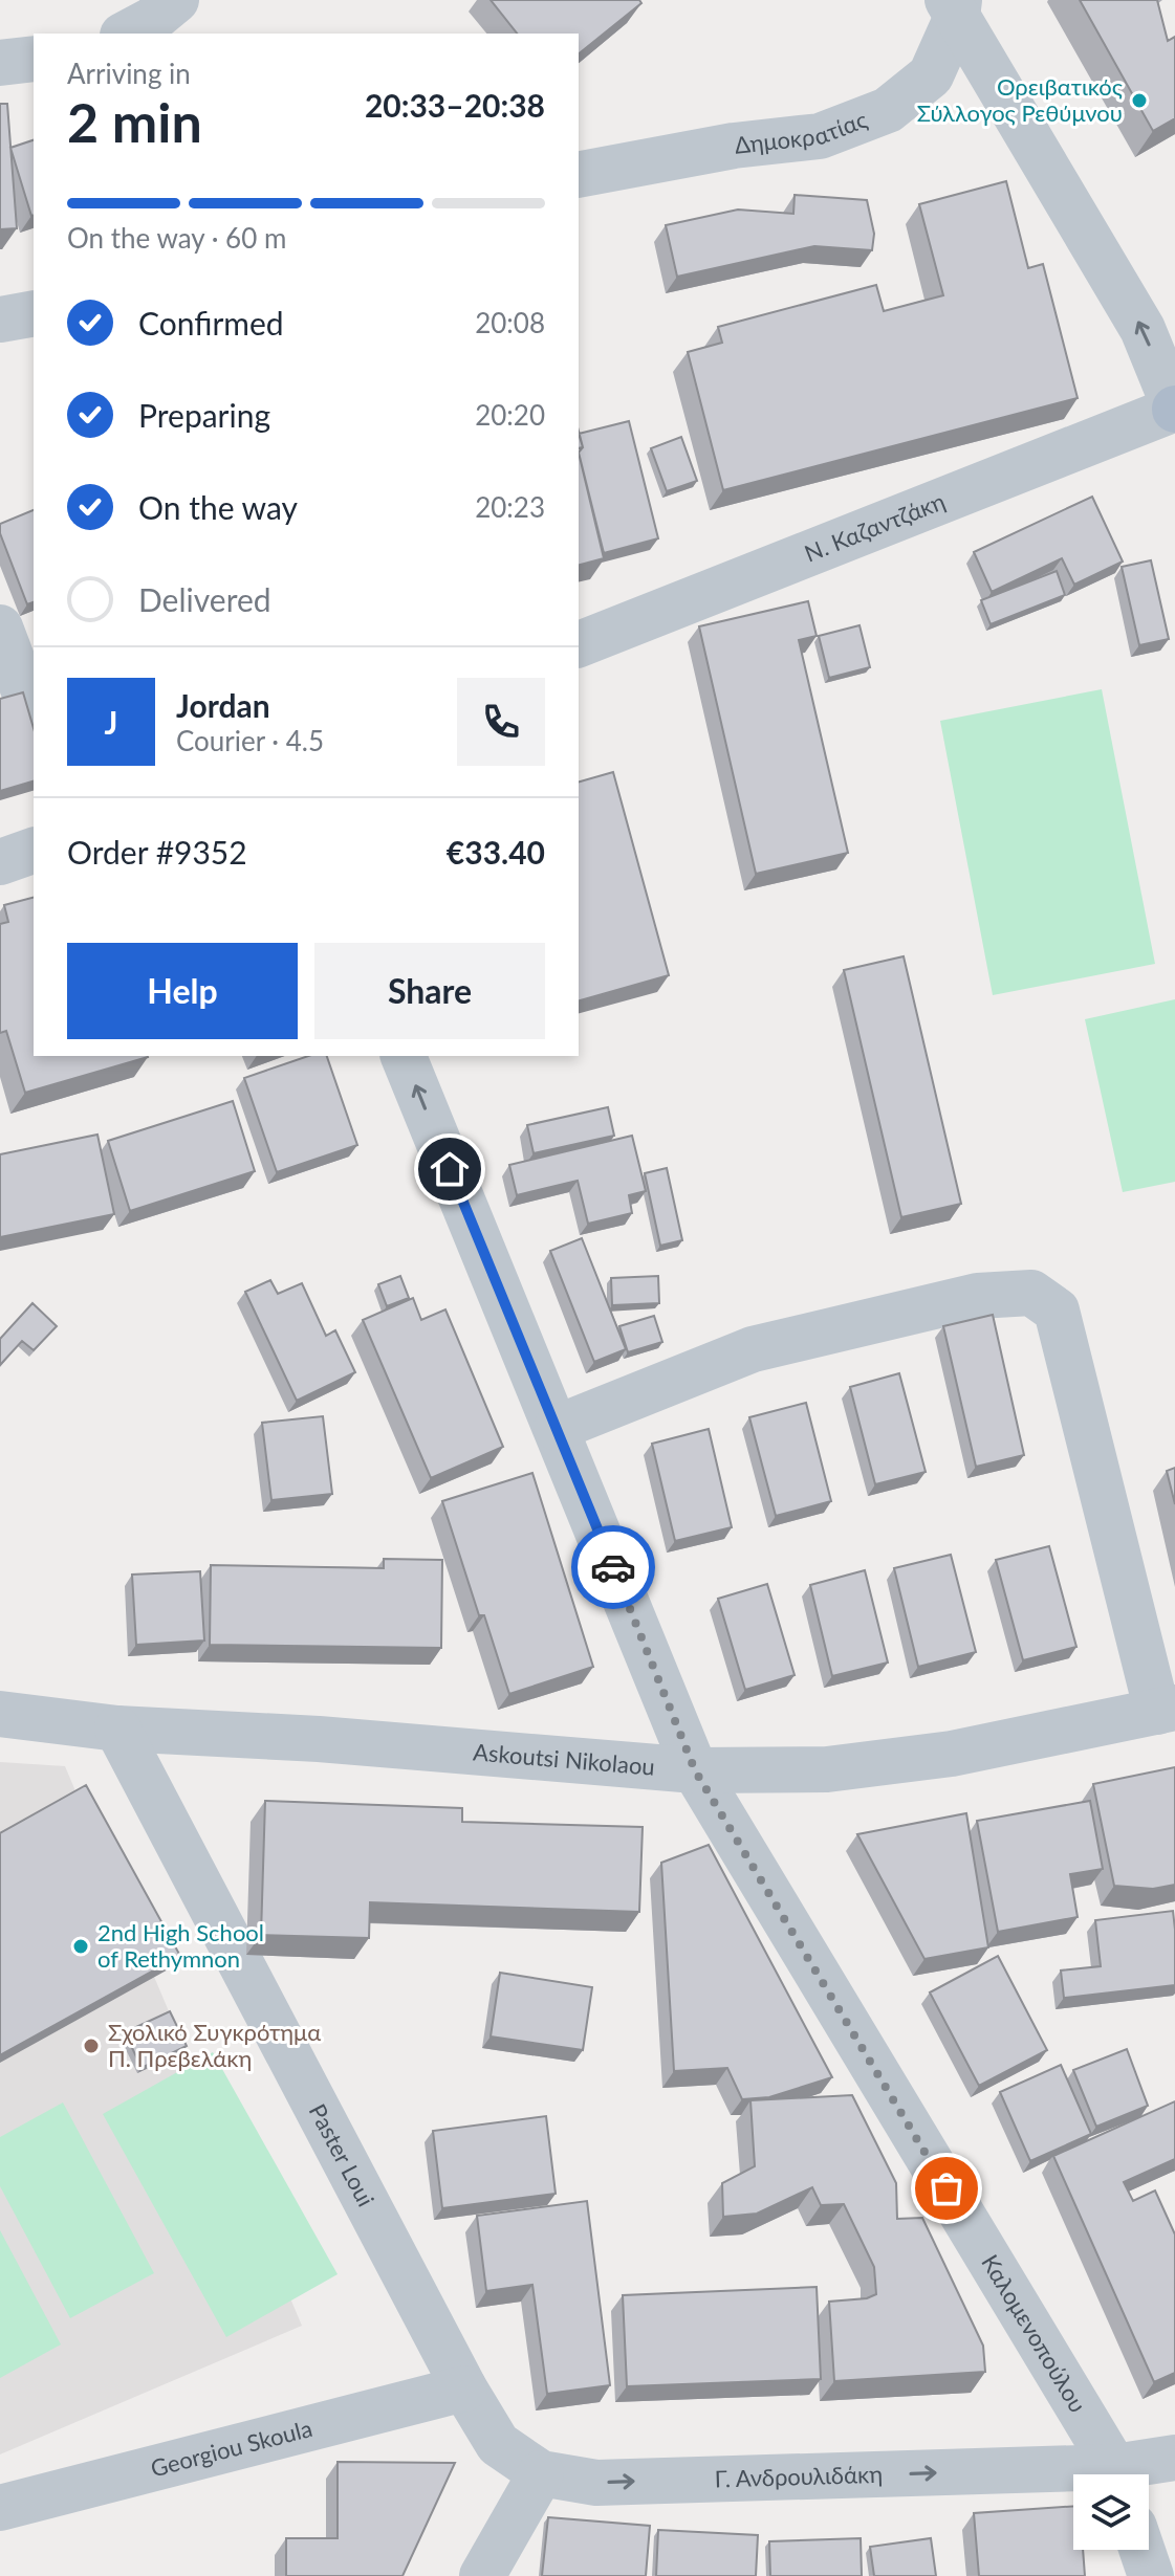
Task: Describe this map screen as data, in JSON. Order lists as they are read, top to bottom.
{
  "streets": {
    "street": [
      "Δημοκρατίας",
      "Ν. Καζαντζάκη",
      "Askoutsi Nikolaou",
      "Paster Loui",
      "Καλομενοπούλου",
      "Georgiou Skoula",
      "Γ. Ανδρουλιδάκη"
    ]
  },
  "crossings": [
    ["Askoutsi Nikolaou", "Paster Loui"],
    ["Askoutsi Nikolaou", "Καλομενοπούλου"],
    ["Paster Loui", "Georgiou Skoula"],
    ["Paster Loui", "Γ. Ανδρουλιδάκη"]
  ],
  "one_way": ["Γ. Ανδρουλιδάκη"],
  "places": ["Ορειβατικός Σύλλογος Ρεθύμνου", "2nd High School of Rethymnon", "Σχολικό Συγκρότημα Π. Πρεβελάκη"],
  "page": {
    "heading": ["2 min", "Arriving in", "20:33–20:38"],
    "panel": [
      "Jordan",
      "Courier · 4.5",
      "Order #9352",
      "€33.40"
    ],
    "bar": "On the way · 60 m",
    "list": [
      ["Confirmed", "20:08"],
      ["Preparing", "20:20"],
      ["On the way", "20:23"],
      "Delivered"
    ],
    "round": "J",
    "buttons": ["Help", "Share"]
  }
}
